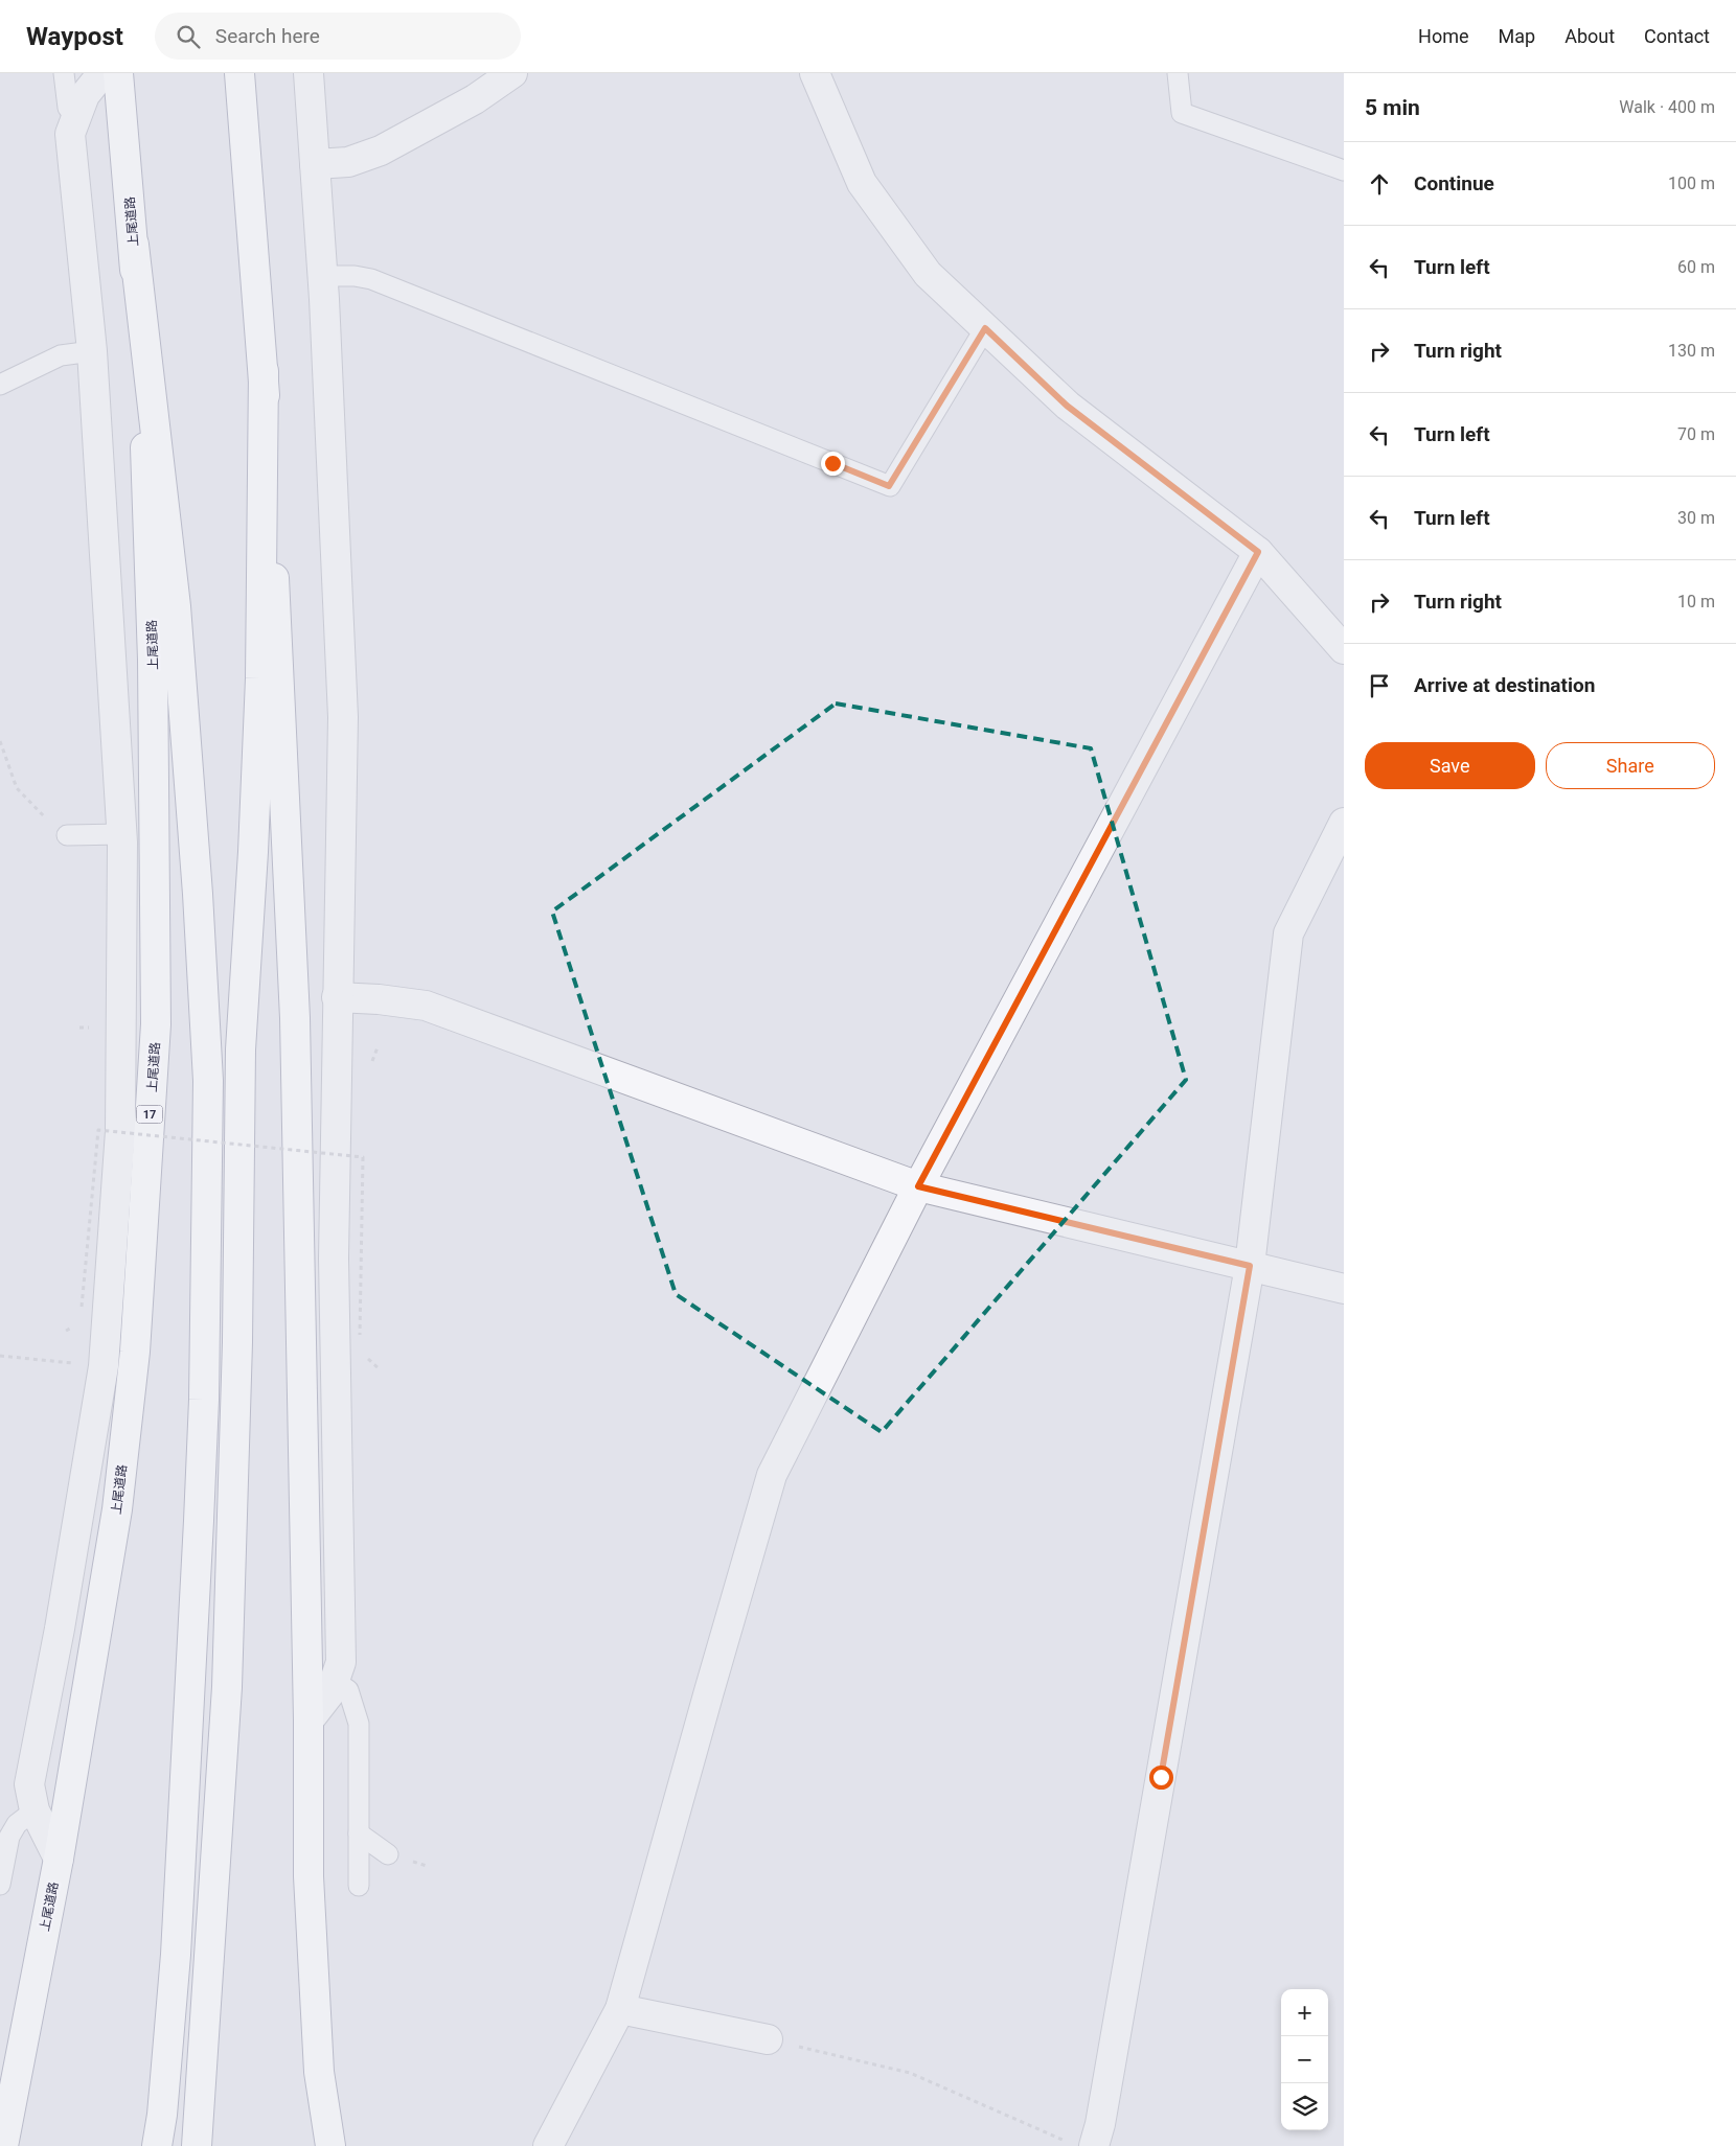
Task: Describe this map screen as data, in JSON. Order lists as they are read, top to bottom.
{
  "streets": {
    "highway": ["上尾道路", "17"]
  },
  "page": {
    "header": "Waypost",
    "search": "Search here",
    "nav": [
      "Home",
      "Map",
      "About",
      "Contact"
    ],
    "heading": ["5 min", "Walk · 400 m"],
    "list": [
      ["Continue", "100 m"],
      ["Turn left", "60 m"],
      ["Turn right", "130 m"],
      ["Turn left", "70 m"],
      ["Turn left", "30 m"],
      ["Turn right", "10 m"],
      "Arrive at destination"
    ],
    "buttons": ["Save", "Share"],
    "map_buttons": ["+", "−"]
  }
}
